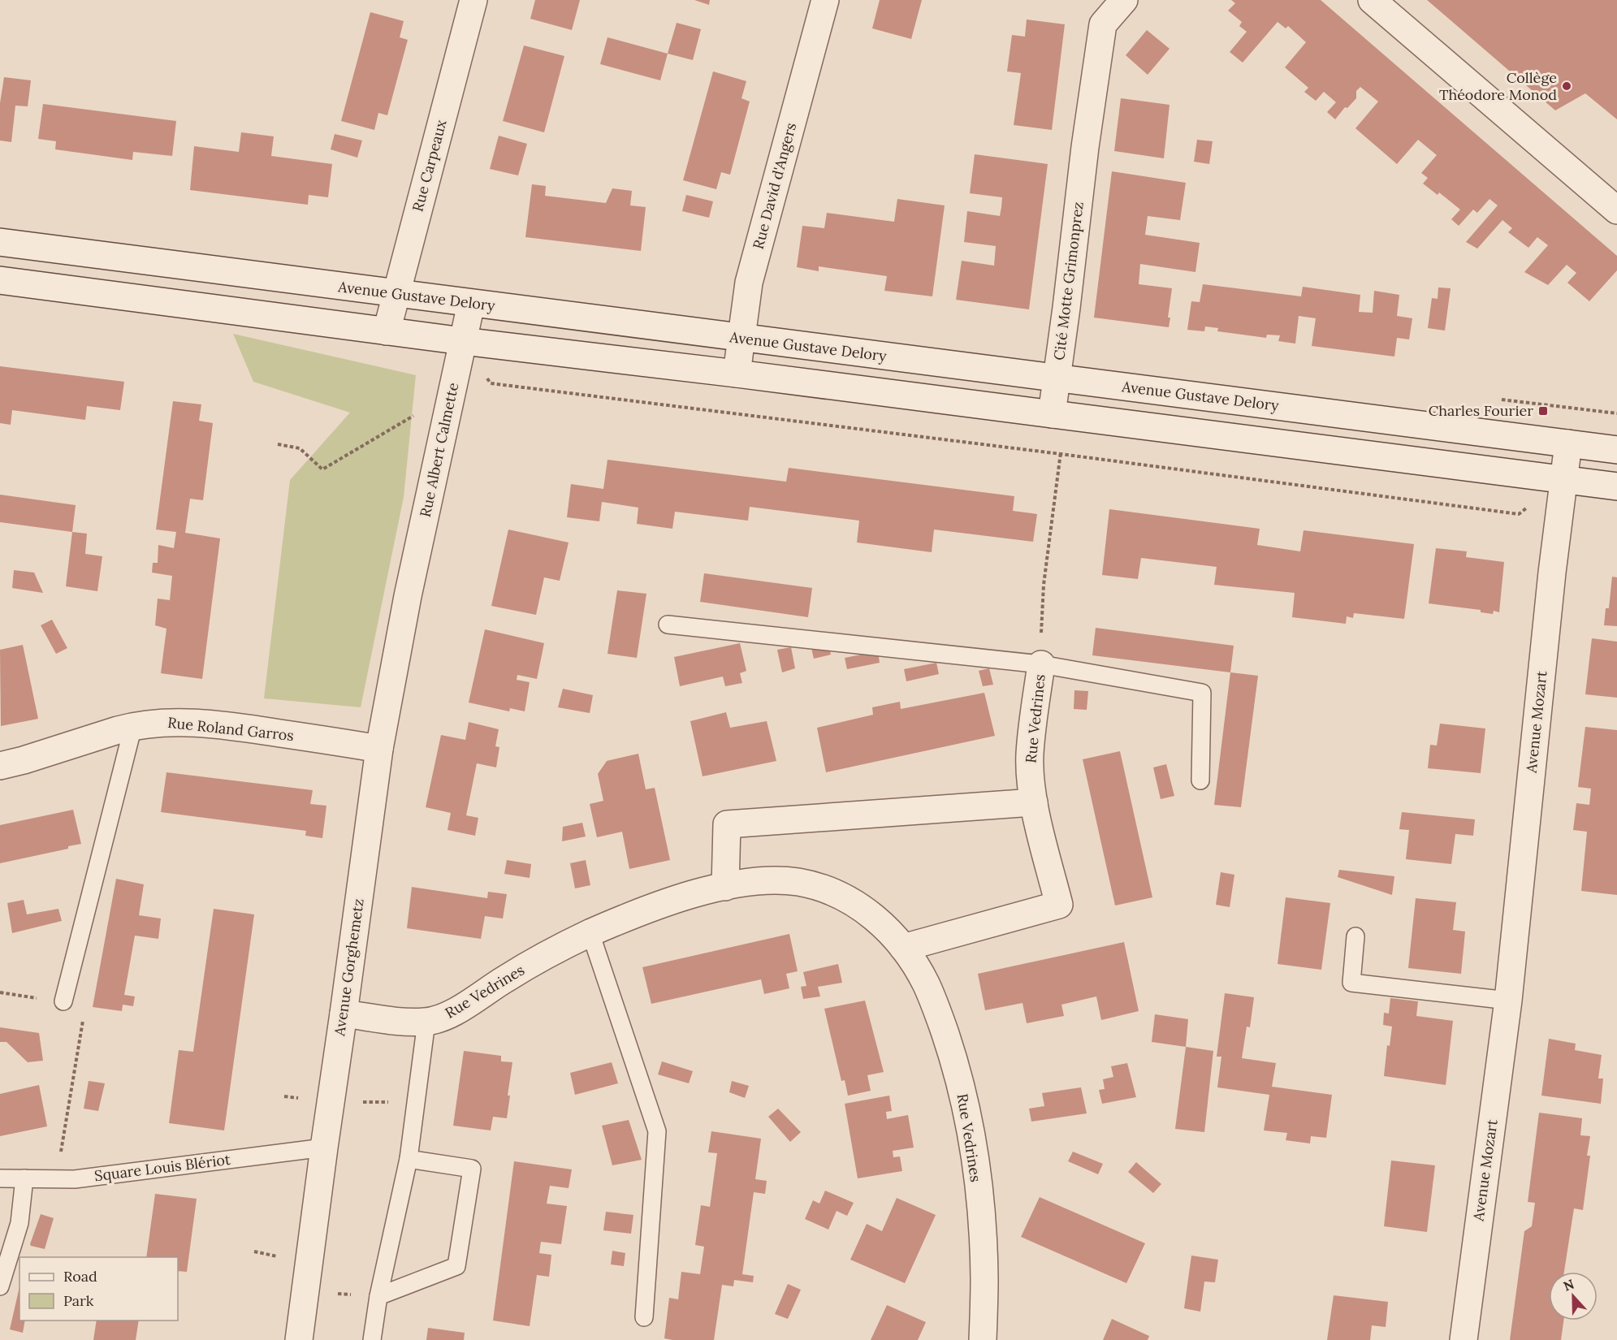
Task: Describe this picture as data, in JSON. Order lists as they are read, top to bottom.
{
  "streets": {
    "street": [
      "Rue Carpeaux",
      "Rue David d'Angers",
      "Cité Motte Grimonprez",
      "Avenue Gustave Delory",
      "Rue Albert Calmette",
      "Rue Vedrines",
      "Avenue Mozart",
      "Rue Roland Garros",
      "Avenue Gorghemetz"
    ],
    "lane": ["Square Louis Blériot"]
  },
  "crossings": [
    ["Rue Carpeaux", "Avenue Gustave Delory"],
    ["Rue David d'Angers", "Avenue Gustave Delory"],
    ["Cité Motte Grimonprez", "Avenue Gustave Delory"],
    ["Avenue Gustave Delory", "Rue Albert Calmette"],
    ["Avenue Gustave Delory", "Avenue Mozart"],
    ["Rue Albert Calmette", "Avenue Gorghemetz"],
    ["Rue Vedrines", "Avenue Gorghemetz"],
    ["Rue Roland Garros", "Avenue Gorghemetz"],
    ["Avenue Gorghemetz", "Square Louis Blériot"]
  ],
  "places": {
    "other": ["Collège Théodore Monod"],
    "transit": ["Charles Fourier"]
  },
  "legend": ["Road", "Park"],
  "north": "top"
}
